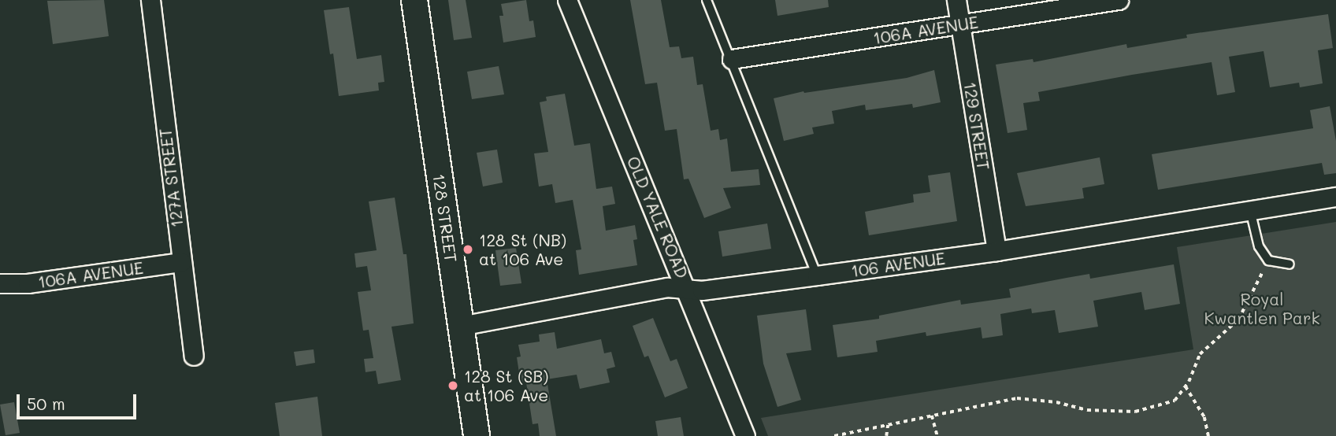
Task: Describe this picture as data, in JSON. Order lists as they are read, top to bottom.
{
  "streets": {
    "main road": ["128 STREET"],
    "street": [
      "106A AVENUE",
      "129 STREET",
      "127A STREET",
      "OLD YALE ROAD",
      "106 AVENUE"
    ]
  },
  "crossings": [
    ["106A AVENUE", "129 STREET"],
    ["106A AVENUE", "127A STREET"],
    ["129 STREET", "106 AVENUE"],
    ["OLD YALE ROAD", "106 AVENUE"],
    ["128 STREET", "106 AVENUE"]
  ],
  "parks": ["Royal Kwantlen Park"],
  "places": ["128 St (NB) at 106 Ave", "128 St (SB) at 106 Ave"],
  "scale_bar": "50 m"
}
